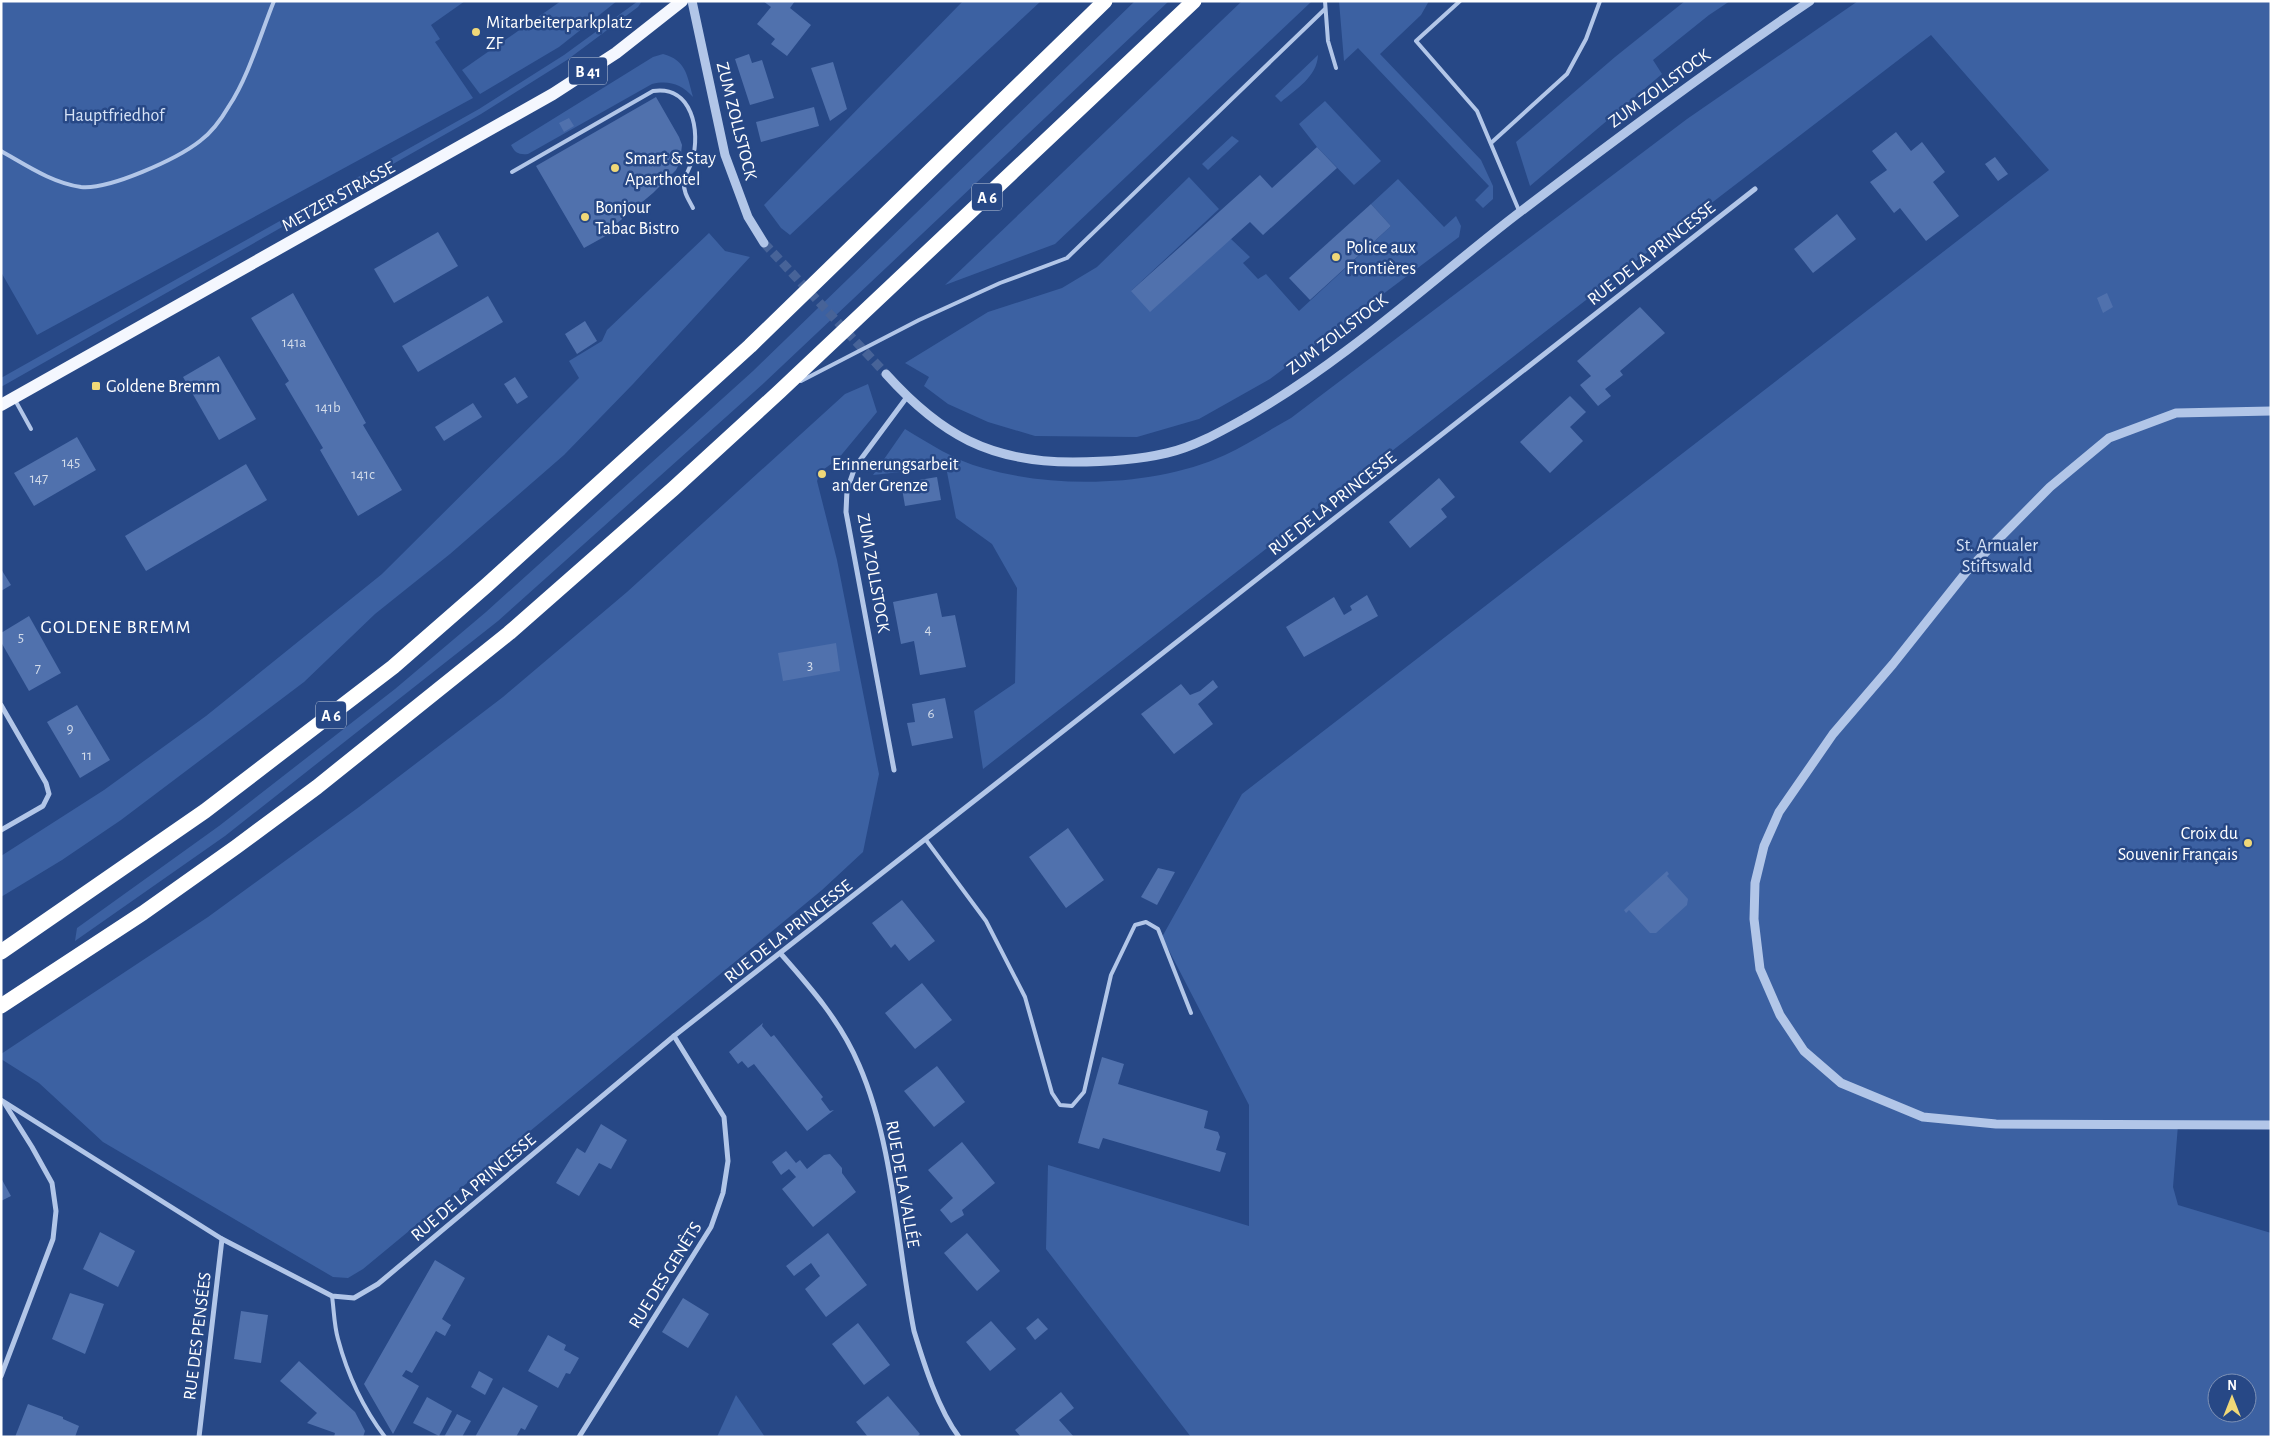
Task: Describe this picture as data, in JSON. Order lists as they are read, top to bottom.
{
  "streets": {
    "highway": ["A 6"],
    "main road": ["B 41", "METZER STRASSE"],
    "street": [
      "ZUM ZOLLSTOCK",
      "RUE DE LA PRINCESSE",
      "RUE DE LA VALLÉE",
      "RUE DES GENÊTS",
      "RUE DES PENSÉES"
    ]
  },
  "crossings": [
    ["RUE DE LA PRINCESSE", "RUE DE LA VALLÉE"],
    ["RUE DE LA PRINCESSE", "RUE DES GENÊTS"],
    ["RUE DE LA PRINCESSE", "RUE DES PENSÉES"]
  ],
  "districts": ["GOLDENE BREMM"],
  "parks": ["Hauptfriedhof", "St. Arnualer Stiftswald"],
  "places": {
    "other": [
      "Mitarbeiterparkplatz ZF",
      "Smart & Stay Aparthotel",
      "Bonjour Tabac Bistro",
      "Police aux Frontières",
      "Erinnerungsarbeit an der Grenze",
      "Croix du Souvenir Français"
    ],
    "transit": ["Goldene Bremm"]
  },
  "house_numbers": [
    "141a",
    "141b",
    "145",
    "141c",
    "147",
    "4",
    "5",
    "3",
    "7",
    "6",
    "9",
    "11"
  ],
  "north": "top"
}
